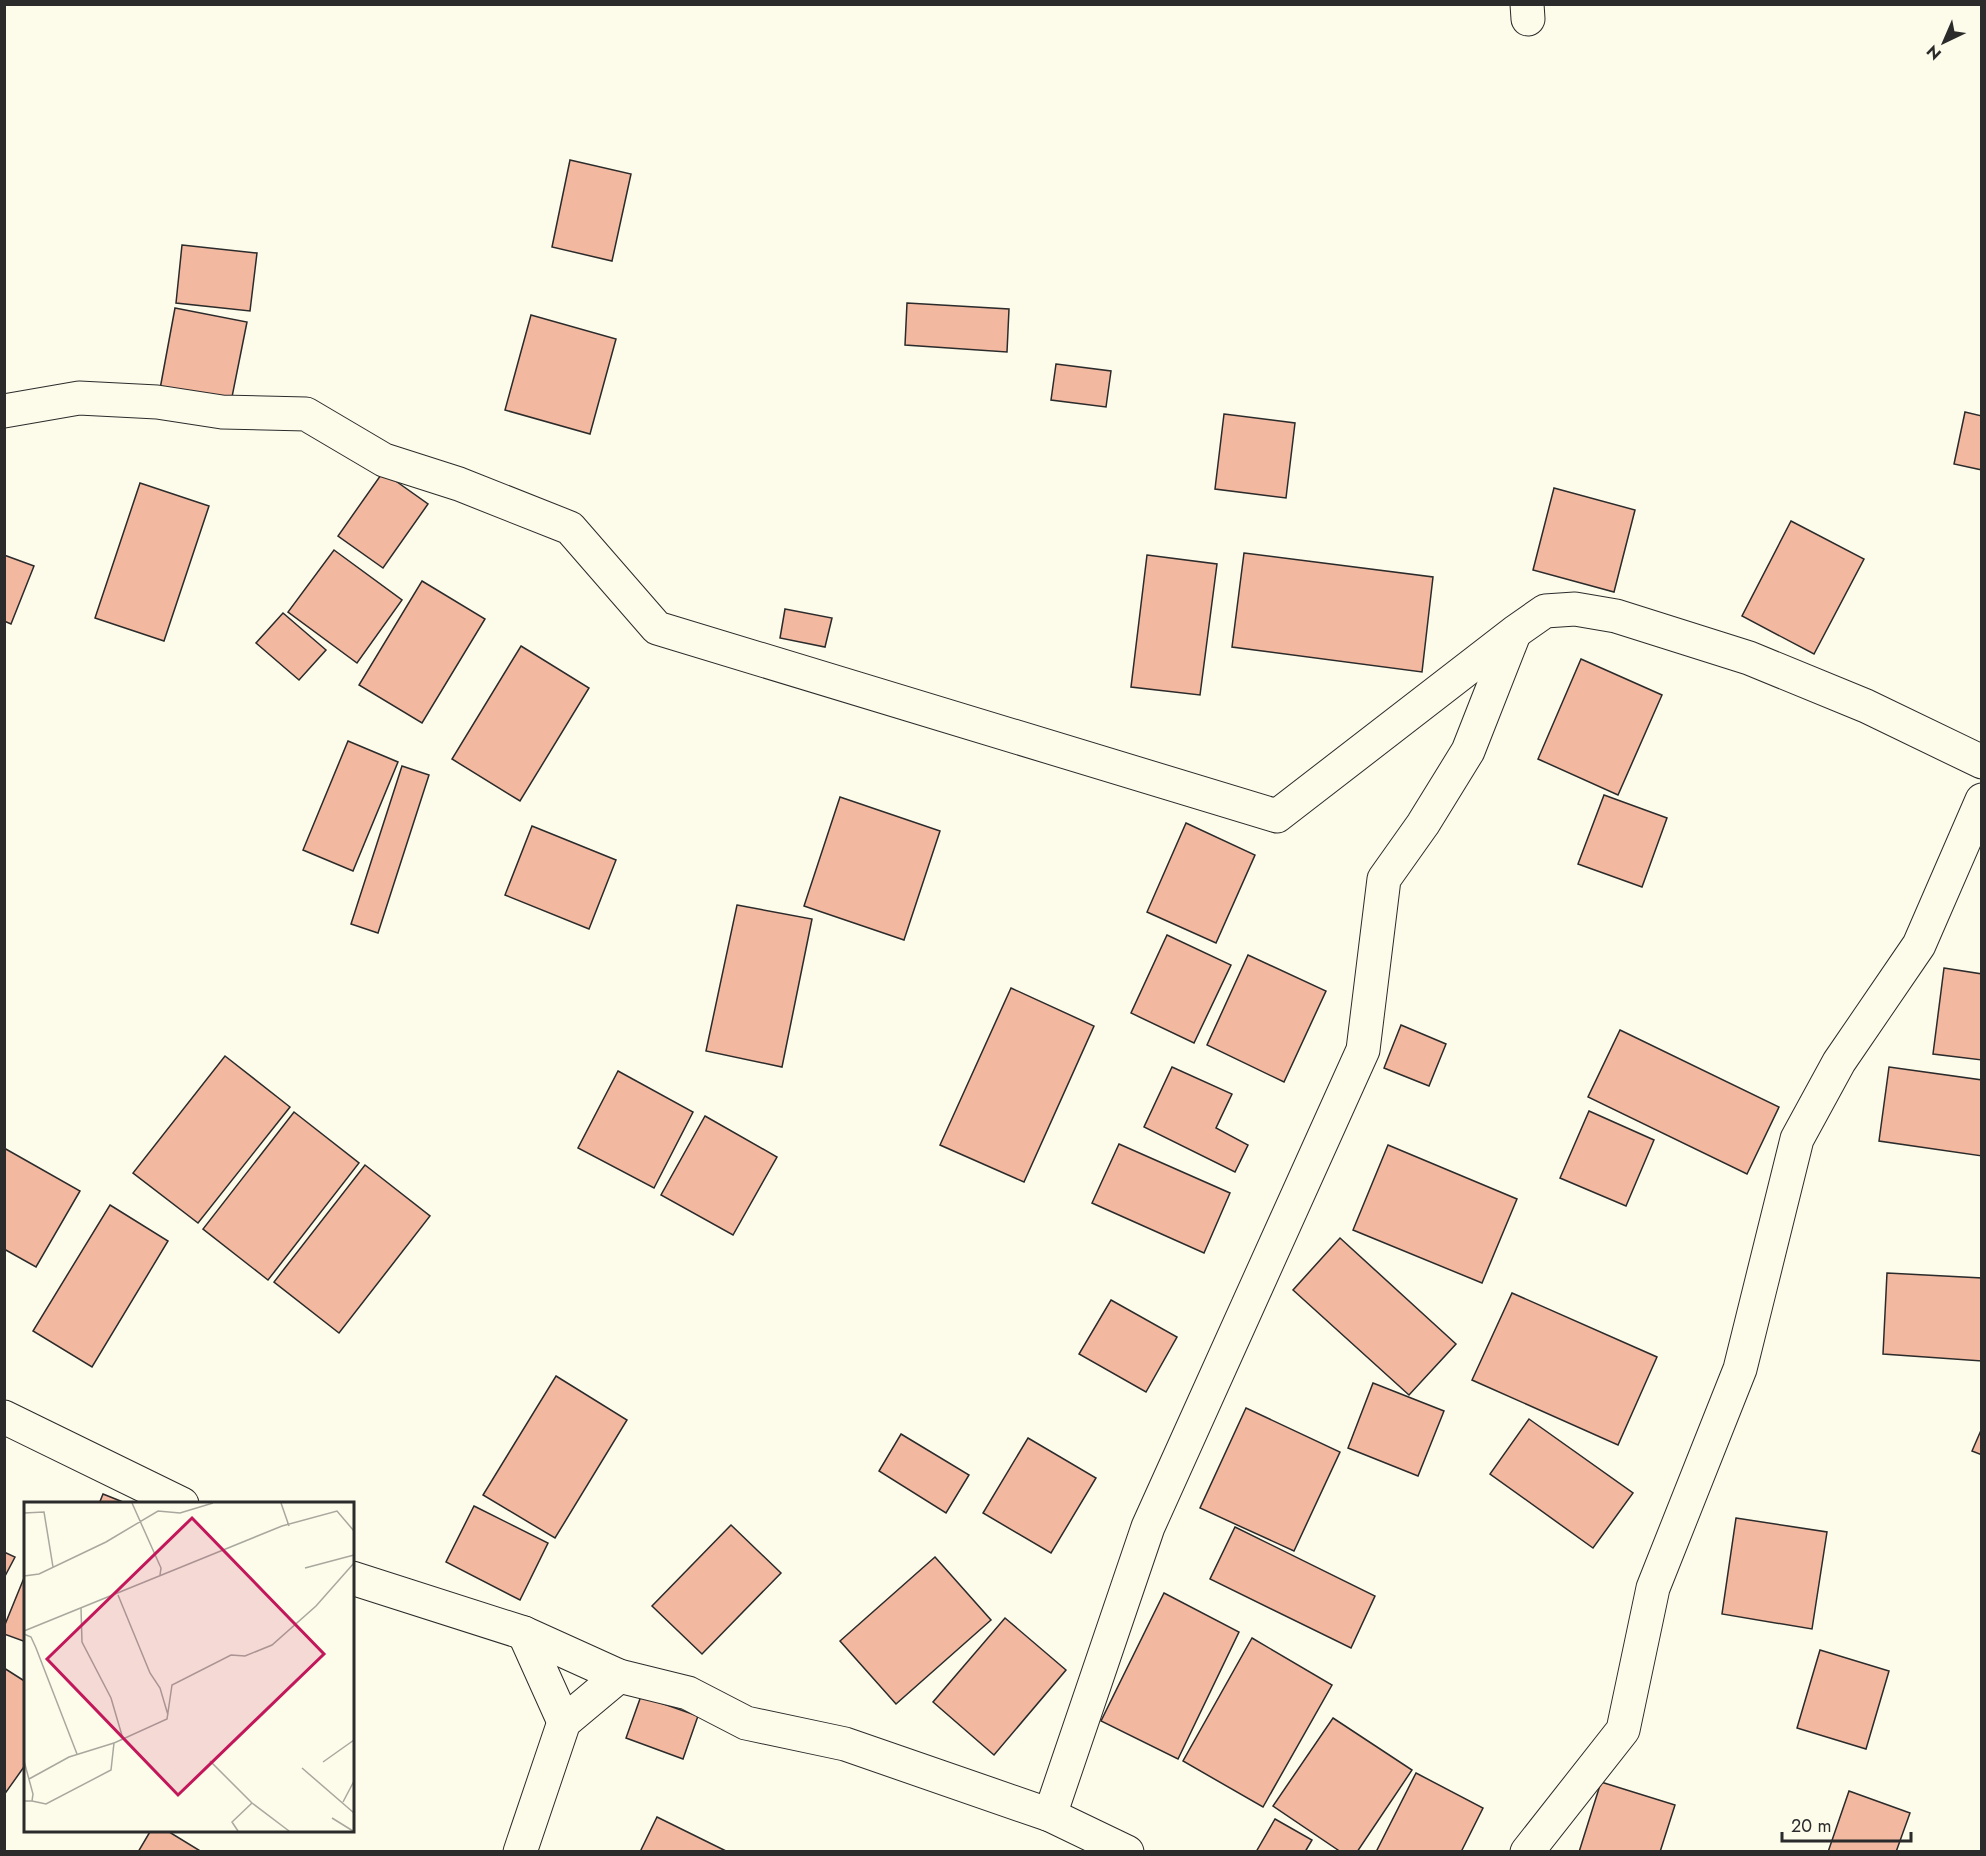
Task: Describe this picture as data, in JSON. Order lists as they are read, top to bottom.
{
  "scale_bar": "20 m",
  "north": "bottom left"
}
